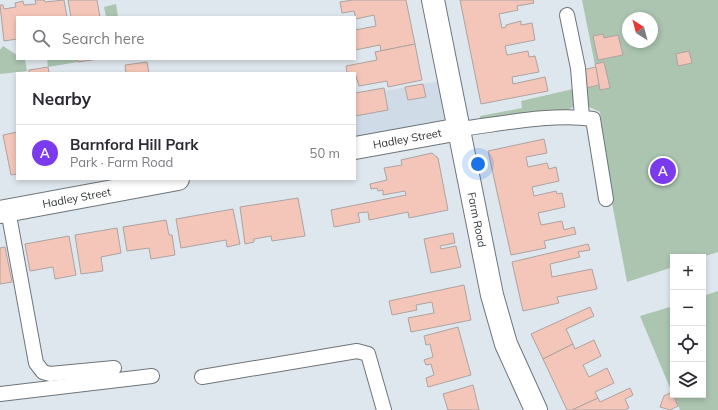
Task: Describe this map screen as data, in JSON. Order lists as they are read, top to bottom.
{
  "streets": {
    "street": ["Hadley Street", "Farm Road"]
  },
  "crossings": [
    ["Hadley Street", "Farm Road"]
  ],
  "north": "top left",
  "page": {
    "search": "Search here",
    "heading": "Nearby",
    "list": [
      {
        "mark": "A",
        "name": "Barnford Hill Park",
        "note": "Park · Farm Road",
        "value": "50 m"
      }
    ],
    "pins": "A",
    "map_buttons": ["+", "−"]
  }
}
